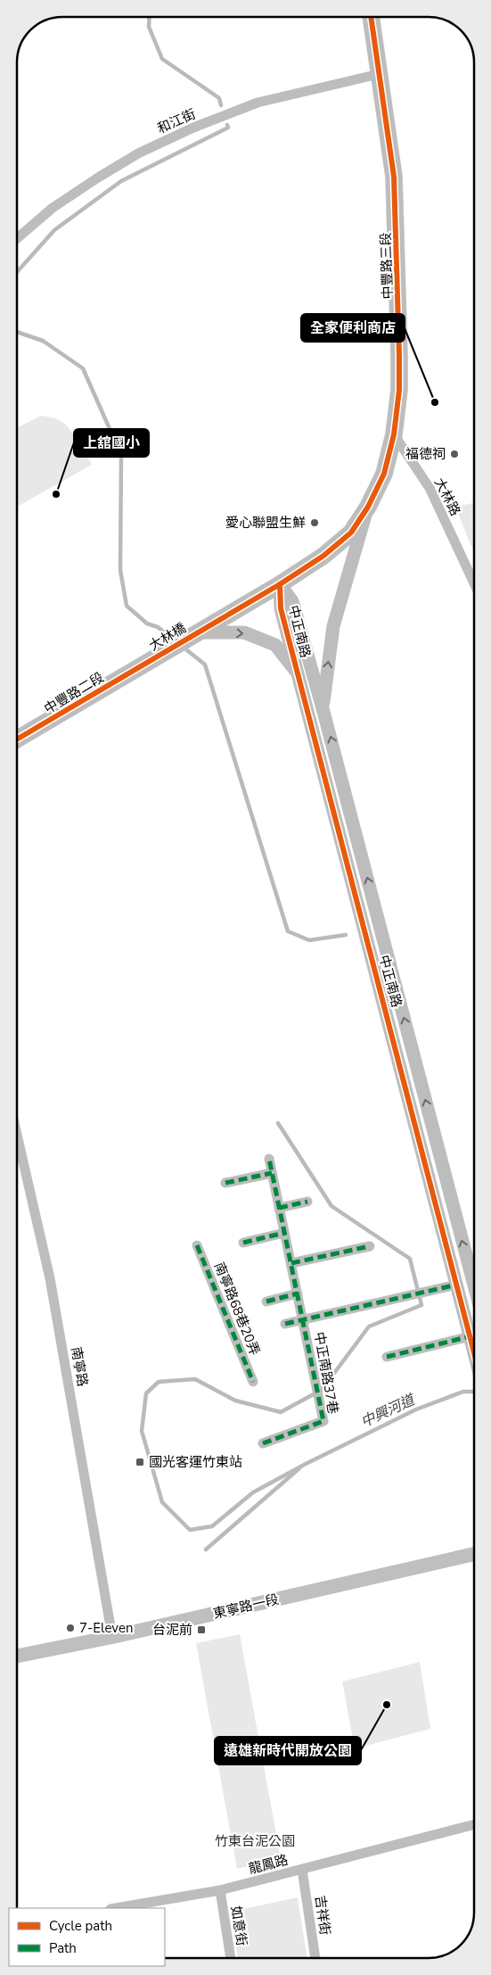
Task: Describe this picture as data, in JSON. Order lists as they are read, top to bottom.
{
  "streets": {
    "main road": [
      "中豐路三段",
      "大林橋",
      "中豐路二段",
      "東寧路一段"
    ],
    "street": [
      "和江街",
      "大林路",
      "中正南路",
      "南寧路68巷20弄",
      "南寧路",
      "中正南路37巷",
      "龍鳳路",
      "吉祥街",
      "如意街"
    ]
  },
  "crossings": [
    ["和江街", "中豐路三段"],
    ["中豐路三段", "大林路"],
    ["中豐路三段", "中正南路"],
    ["中正南路", "中正南路37巷"],
    ["大林橋", "中豐路二段"],
    ["南寧路", "東寧路一段"],
    ["龍鳳路", "吉祥街"],
    ["龍鳳路", "如意街"]
  ],
  "water": ["中興河道"],
  "parks": ["竹東台泥公園"],
  "places": {
    "other": [
      "全家便利商店",
      "福德祠",
      "上舘國小",
      "愛心聯盟生鮮",
      "7-Eleven",
      "遠雄新時代開放公園"
    ],
    "transit": ["國光客運竹東站", "台泥前"]
  },
  "legend": ["Cycle path", "Path"]
}
